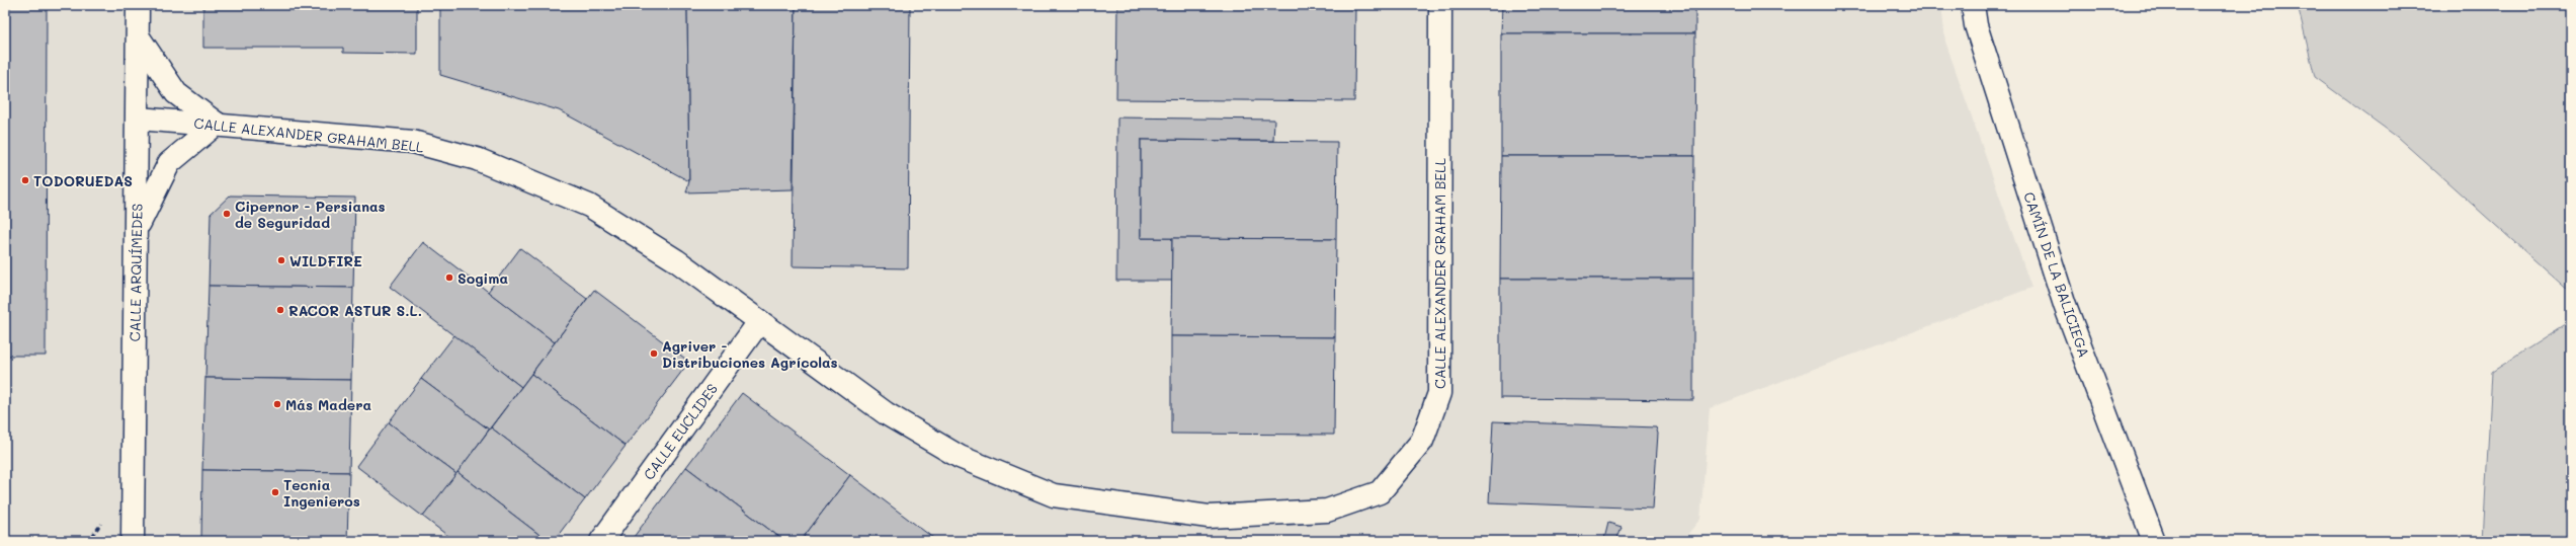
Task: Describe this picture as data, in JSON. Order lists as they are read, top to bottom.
{
  "streets": {
    "street": [
      "CALLE ALEXANDER GRAHAM BELL",
      "CALLE ARQUÍMEDES",
      "CAMÍN DE LA BALICIEGA",
      "CALLE EUCLIDES"
    ]
  },
  "crossings": [
    ["CALLE ALEXANDER GRAHAM BELL", "CALLE ARQUÍMEDES"],
    ["CALLE ALEXANDER GRAHAM BELL", "CALLE EUCLIDES"]
  ],
  "places": [
    "TODORUEDAS",
    "Cipernor - Persianas de Seguridad",
    "WILDFIRE",
    "Sogima",
    "RACOR ASTUR S.L.",
    "Agriver - Distribuciones Agrícolas",
    "Más Madera",
    "Tecnia Ingenieros"
  ]
}
